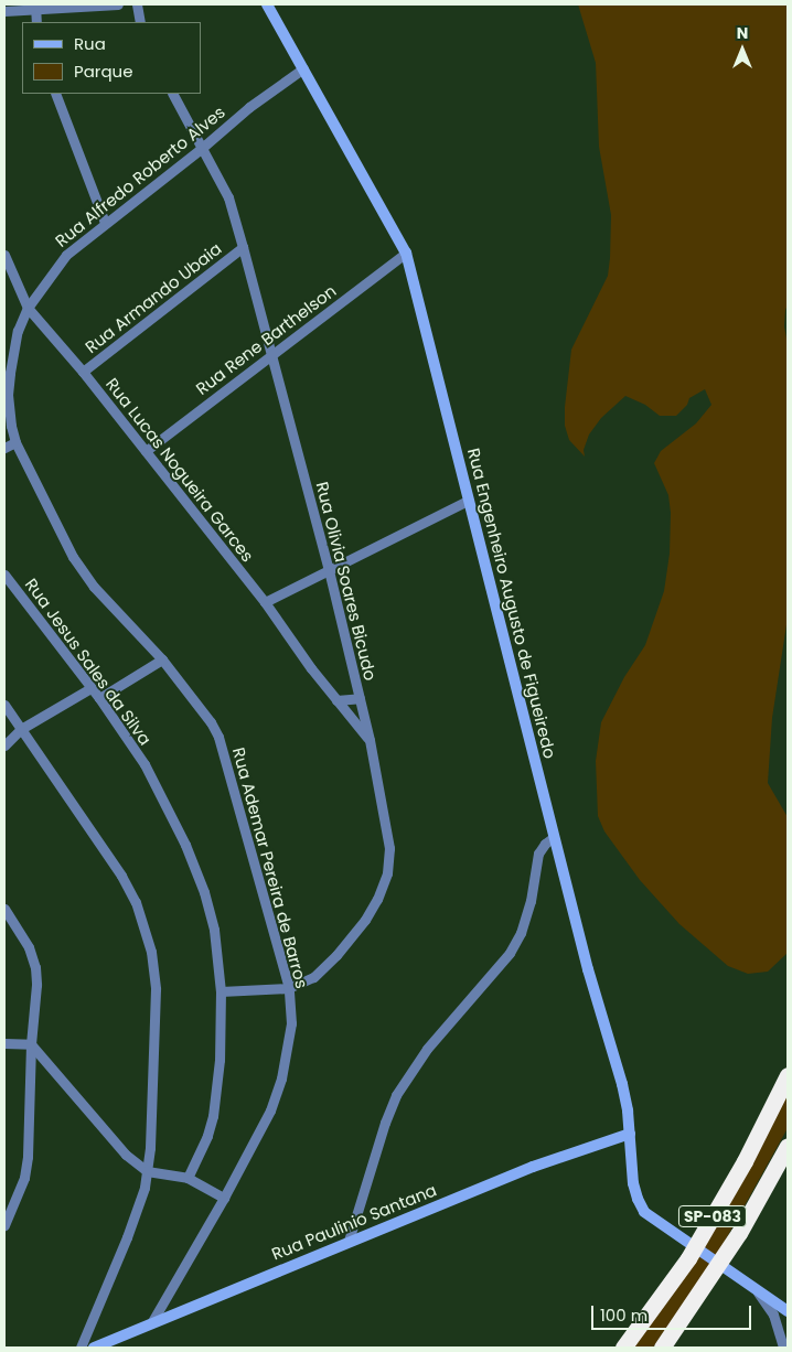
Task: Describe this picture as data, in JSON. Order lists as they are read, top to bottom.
{
  "streets": {
    "highway": ["SP-083"],
    "main road": ["Rua Engenheiro Augusto de Figueiredo", "Rua Paulinio Santana"],
    "street": [
      "Rua Alfredo Roberto Alves",
      "Rua Armando Ubaia",
      "Rua Rene Barthelson",
      "Rua Lucas Nogueira Garces",
      "Rua Olivia Soares Bicudo",
      "Rua Jesus Sales da Silva",
      "Rua Ademar Pereira de Barros"
    ]
  },
  "crossings": [
    ["Rua Alfredo Roberto Alves", "Rua Lucas Nogueira Garces"],
    ["Rua Alfredo Roberto Alves", "Rua Olivia Soares Bicudo"],
    ["Rua Alfredo Roberto Alves", "Rua Engenheiro Augusto de Figueiredo"],
    ["Rua Alfredo Roberto Alves", "Rua Ademar Pereira de Barros"],
    ["Rua Armando Ubaia", "Rua Lucas Nogueira Garces"],
    ["Rua Armando Ubaia", "Rua Olivia Soares Bicudo"],
    ["Rua Rene Barthelson", "Rua Lucas Nogueira Garces"],
    ["Rua Rene Barthelson", "Rua Olivia Soares Bicudo"],
    ["Rua Rene Barthelson", "Rua Engenheiro Augusto de Figueiredo"],
    ["Rua Lucas Nogueira Garces", "Rua Olivia Soares Bicudo"],
    ["Rua Olivia Soares Bicudo", "Rua Jesus Sales da Silva"],
    ["Rua Olivia Soares Bicudo", "Rua Ademar Pereira de Barros"],
    ["Rua Engenheiro Augusto de Figueiredo", "Rua Paulinio Santana"],
    ["Rua Ademar Pereira de Barros", "Rua Paulinio Santana"]
  ],
  "legend": ["Rua", "Parque"],
  "scale_bar": "100 m",
  "north": "top"
}
